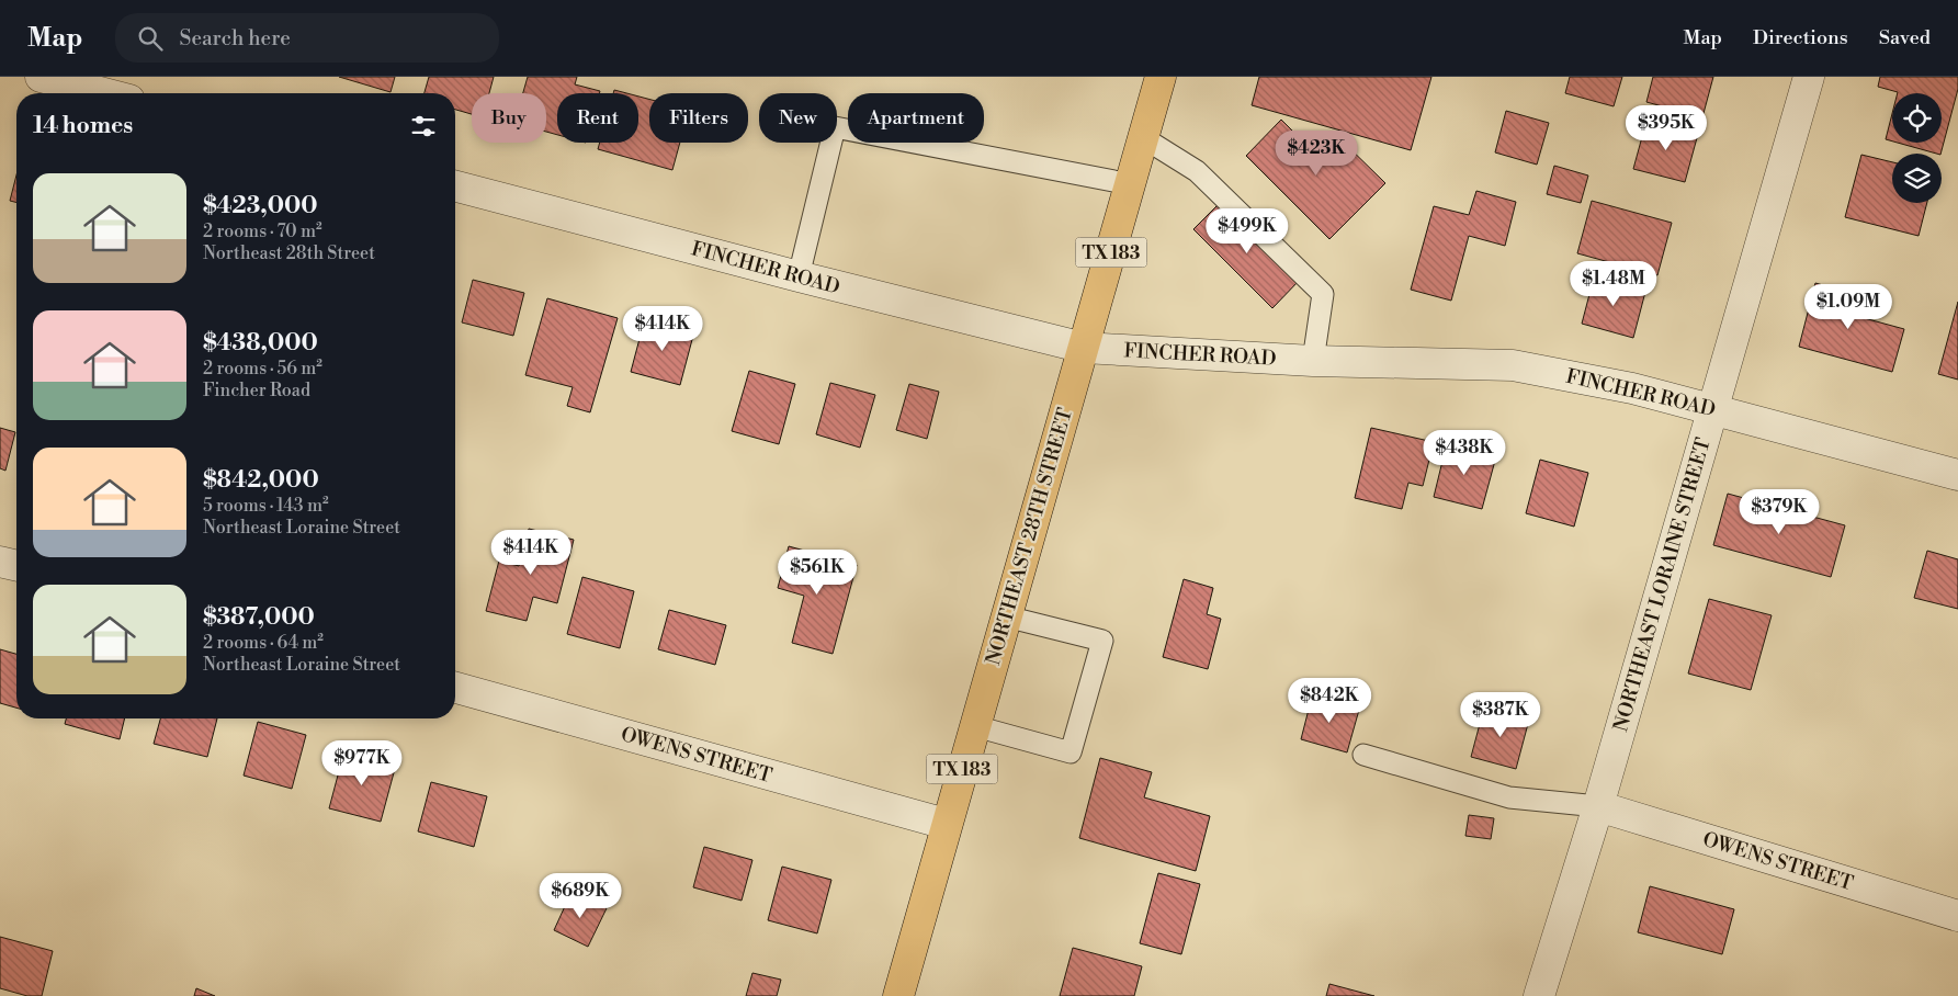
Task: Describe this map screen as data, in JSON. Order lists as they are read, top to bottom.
{
  "streets": {
    "main road": ["TX 183", "NORTHEAST 28TH STREET"],
    "street": ["FINCHER ROAD", "NORTHEAST LORAINE STREET", "OWENS STREET"]
  },
  "crossings": [
    ["FINCHER ROAD", "NORTHEAST 28TH STREET"],
    ["FINCHER ROAD", "NORTHEAST LORAINE STREET"],
    ["NORTHEAST 28TH STREET", "OWENS STREET"],
    ["NORTHEAST LORAINE STREET", "OWENS STREET"]
  ],
  "page": {
    "header": "Map",
    "search": "Search here",
    "nav": ["Map", "Directions", "Saved"],
    "chip": [
      "Buy",
      "Rent",
      "Filters",
      "New",
      "Apartment"
    ],
    "heading": "14 homes",
    "price": [
      "$395K",
      "$423K",
      "$499K",
      "$1.48M",
      "$1.09M",
      "$414K",
      "$438K",
      "$379K",
      "$414K",
      "$561K",
      "$842K",
      "$387K",
      "$977K",
      "$689K"
    ],
    "list": [
      {
        "name": "$423,000",
        "note": "2 rooms · 70 m² · Northeast 28th Street"
      },
      {
        "name": "$438,000",
        "note": "2 rooms · 56 m² · Fincher Road"
      },
      {
        "name": "$842,000",
        "note": "5 rooms · 143 m² · Northeast Loraine Street"
      },
      {
        "name": "$387,000",
        "note": "2 rooms · 64 m² · Northeast Loraine Street"
      }
    ]
  }
}
